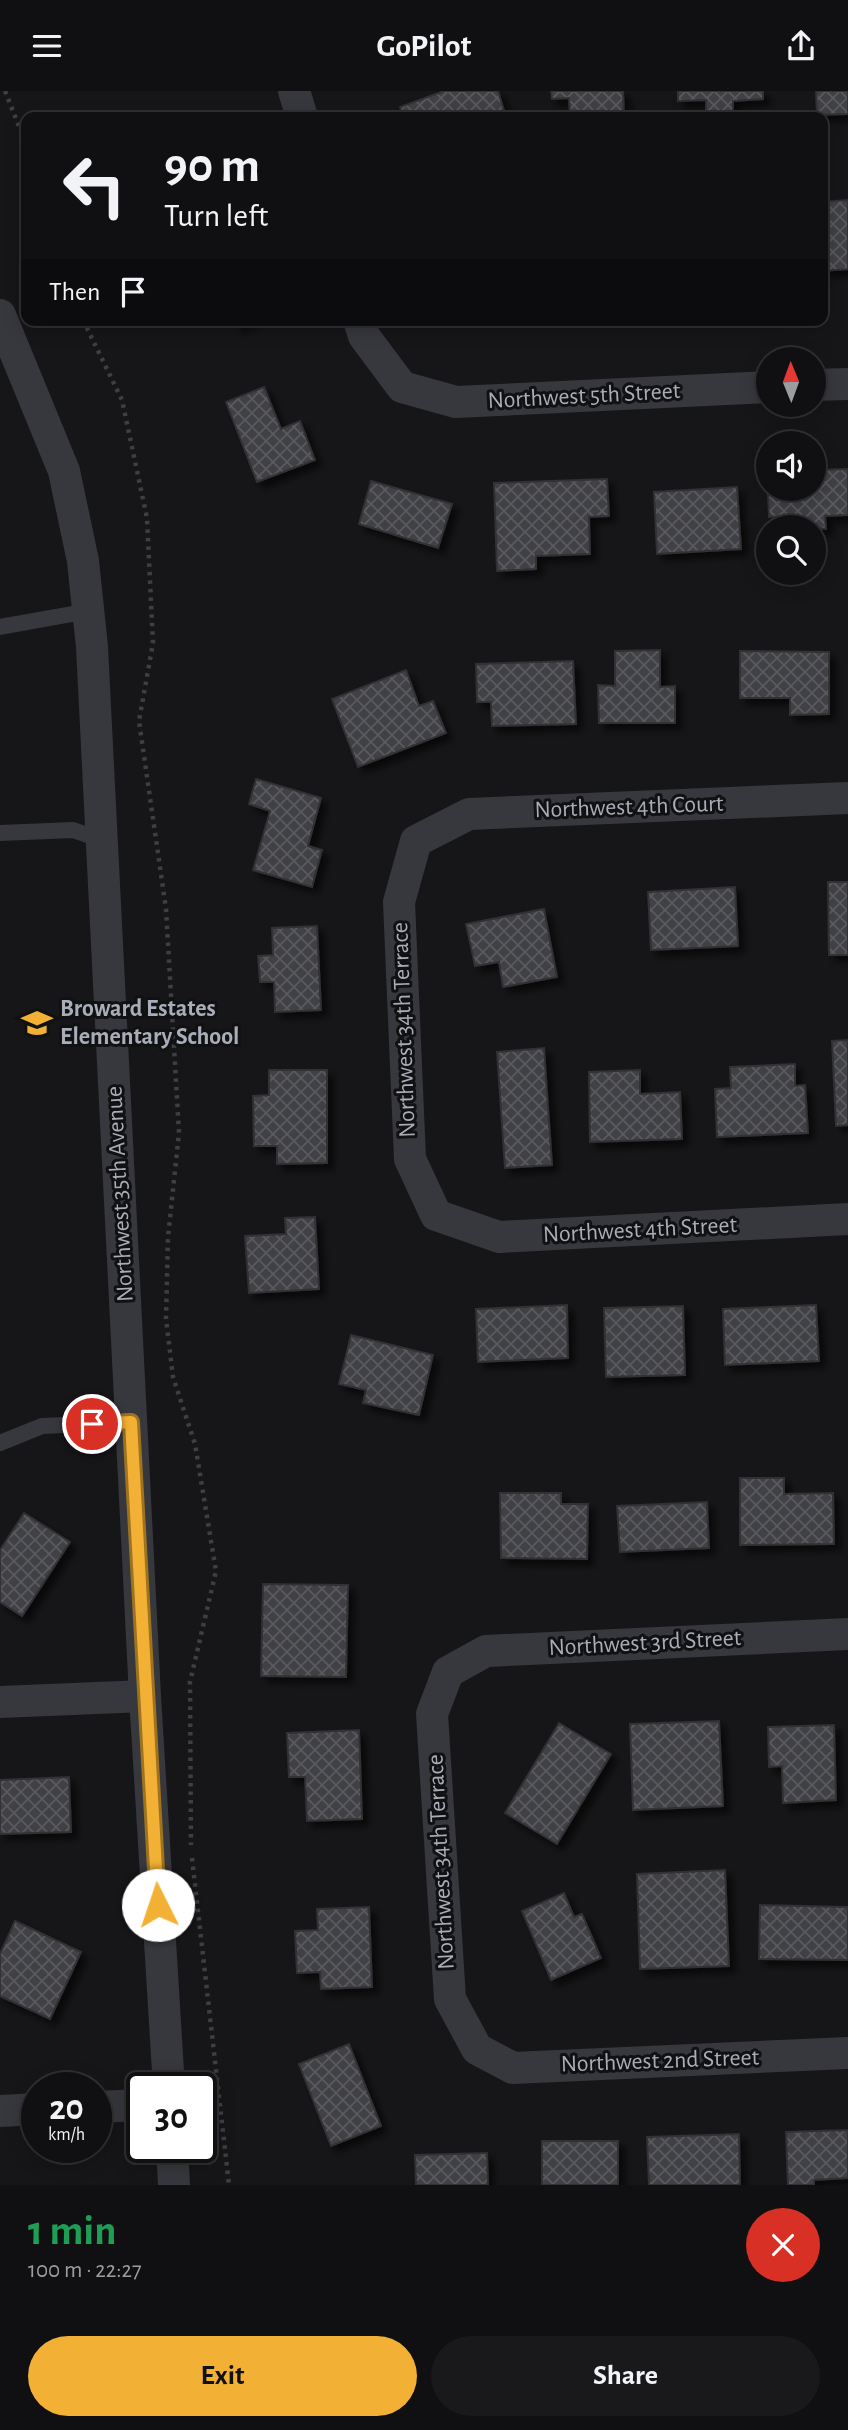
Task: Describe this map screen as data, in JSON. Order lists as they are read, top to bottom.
{
  "streets": {
    "street": [
      "Northwest 5th Street",
      "Northwest 4th Court",
      "Northwest 34th Terrace",
      "Northwest 35th Avenue",
      "Northwest 4th Street",
      "Northwest 3rd Street",
      "Northwest 2nd Street"
    ]
  },
  "crossings": [
    ["Northwest 4th Court", "Northwest 34th Terrace"],
    ["Northwest 34th Terrace", "Northwest 4th Street"],
    ["Northwest 34th Terrace", "Northwest 3rd Street"],
    ["Northwest 34th Terrace", "Northwest 2nd Street"]
  ],
  "places": {
    "school or university": ["Broward Estates Elementary School"]
  },
  "north": "top",
  "page": {
    "header": "GoPilot",
    "turn": ["90 m", "Turn left"],
    "then": "Then",
    "speed": "20 km/h",
    "limit": "30",
    "heading": ["1 min", "100 m · 22:27"],
    "buttons": ["Exit", "Share"]
  }
}
